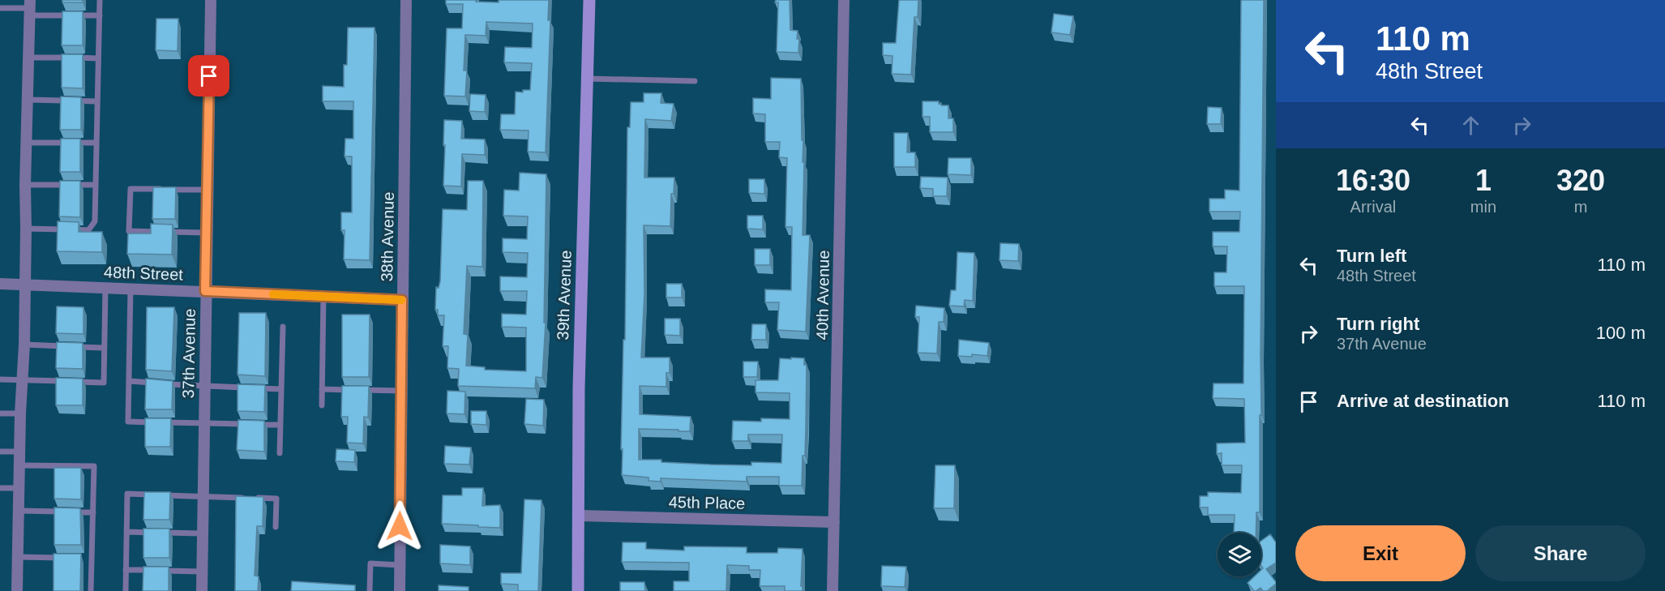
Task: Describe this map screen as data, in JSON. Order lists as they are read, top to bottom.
{
  "streets": {
    "main road": ["39th Avenue"],
    "street": [
      "38th Avenue",
      "48th Street",
      "40th Avenue",
      "37th Avenue",
      "45th Place"
    ]
  },
  "crossings": [
    ["38th Avenue", "48th Street"],
    ["48th Street", "37th Avenue"],
    ["39th Avenue", "45th Place"],
    ["40th Avenue", "45th Place"]
  ],
  "page": {
    "turn": ["110 m", "48th Street"],
    "eta": [
      "16:30",
      "Arrival",
      "1",
      "min",
      "320",
      "m"
    ],
    "list": [
      {
        "name": "Turn left",
        "note": "48th Street",
        "value": "110 m"
      },
      {
        "name": "Turn right",
        "note": "37th Avenue",
        "value": "100 m"
      },
      {
        "name": "Arrive at destination",
        "value": "110 m"
      }
    ],
    "buttons": ["Exit", "Share"]
  }
}
